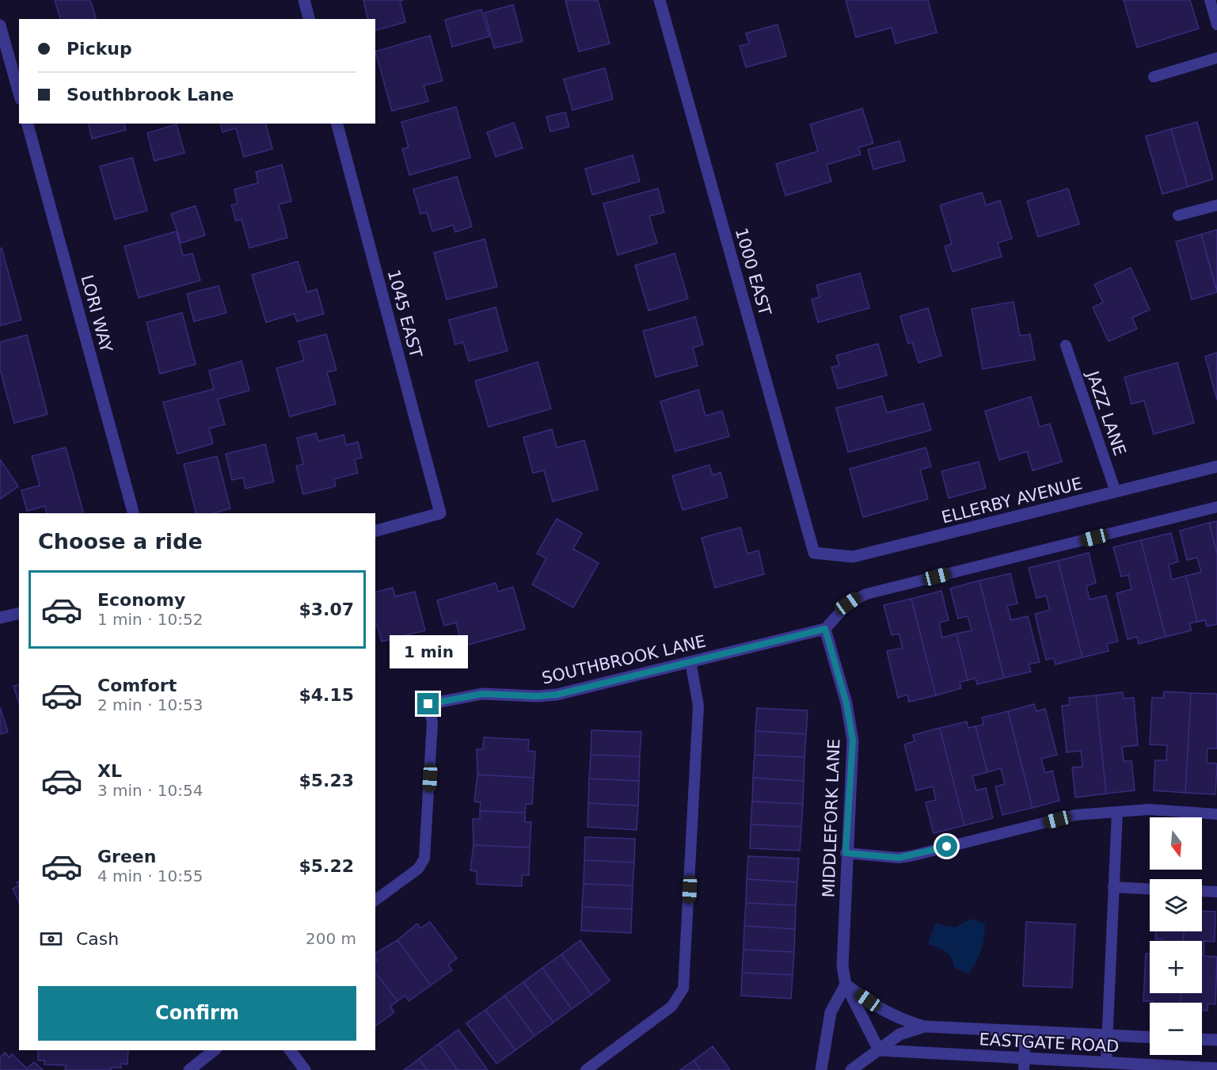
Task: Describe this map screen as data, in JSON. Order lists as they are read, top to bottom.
{
  "streets": {
    "street": [
      "1000 EAST",
      "LORI WAY",
      "1045 EAST",
      "ELLERBY AVENUE",
      "SOUTHBROOK LANE",
      "MIDDLEFORK LANE",
      "EASTGATE ROAD"
    ],
    "lane": ["JAZZ LANE"]
  },
  "crossings": [
    ["1000 EAST", "ELLERBY AVENUE"],
    ["JAZZ LANE", "ELLERBY AVENUE"],
    ["SOUTHBROOK LANE", "MIDDLEFORK LANE"],
    ["MIDDLEFORK LANE", "EASTGATE ROAD"]
  ],
  "north": "bottom",
  "page": {
    "banner": ["Pickup", "Southbrook Lane"],
    "heading": "Choose a ride",
    "list": [
      {
        "name": "Economy",
        "note": "1 min · 10:52",
        "value": "$3.07"
      },
      {
        "name": "Comfort",
        "note": "2 min · 10:53",
        "value": "$4.15"
      },
      {
        "name": "XL",
        "note": "3 min · 10:54",
        "value": "$5.23"
      },
      {
        "name": "Green",
        "note": "4 min · 10:55",
        "value": "$5.22"
      }
    ],
    "bubble": "1 min",
    "map_buttons": ["+", "−"],
    "pay": ["Cash", "200 m"],
    "buttons": "Confirm"
  }
}
